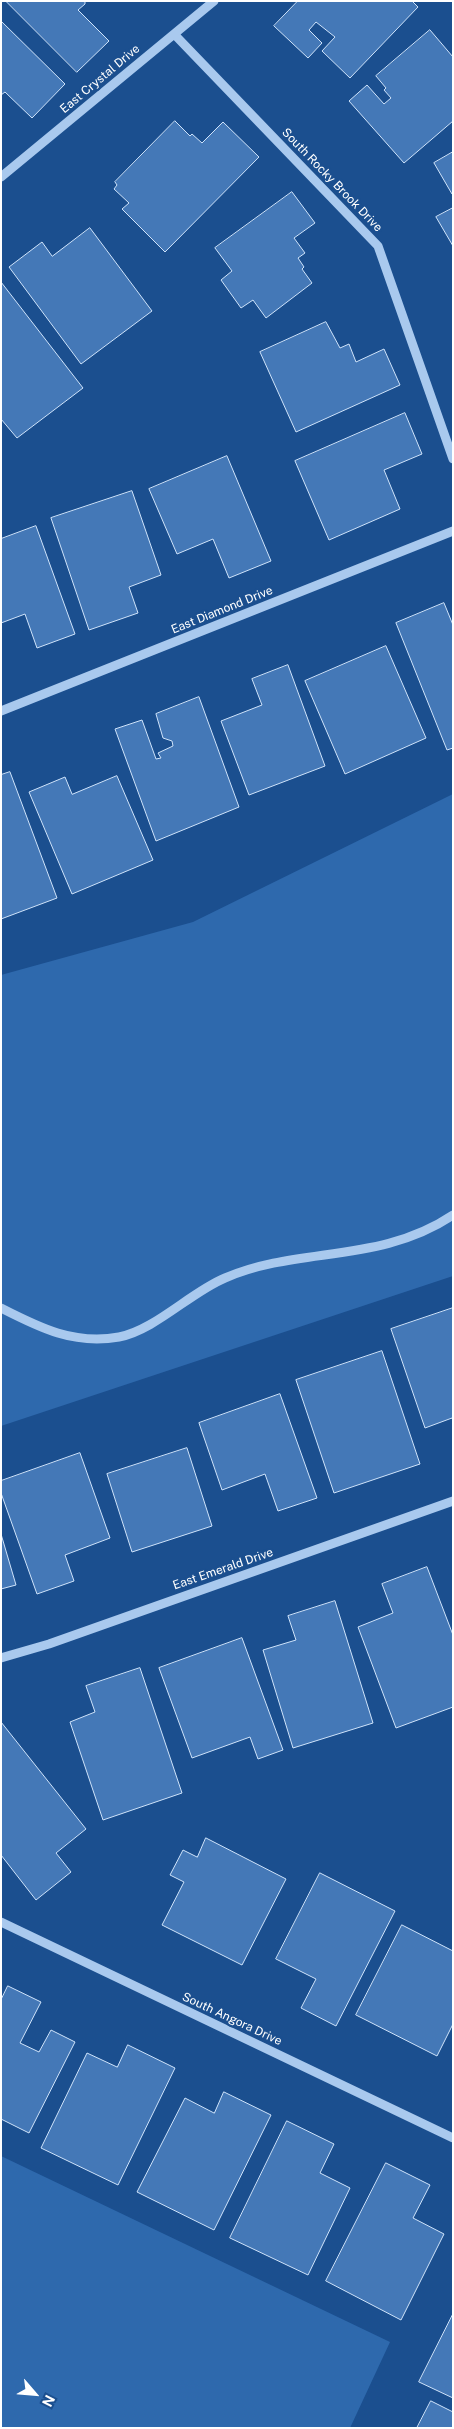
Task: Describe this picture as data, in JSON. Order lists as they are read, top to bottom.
{
  "streets": {
    "street": [
      "East Crystal Drive",
      "South Rocky Brook Drive",
      "East Diamond Drive",
      "East Emerald Drive",
      "South Angora Drive"
    ]
  },
  "crossings": [
    ["East Crystal Drive", "South Rocky Brook Drive"]
  ],
  "north": "bottom right"
}
